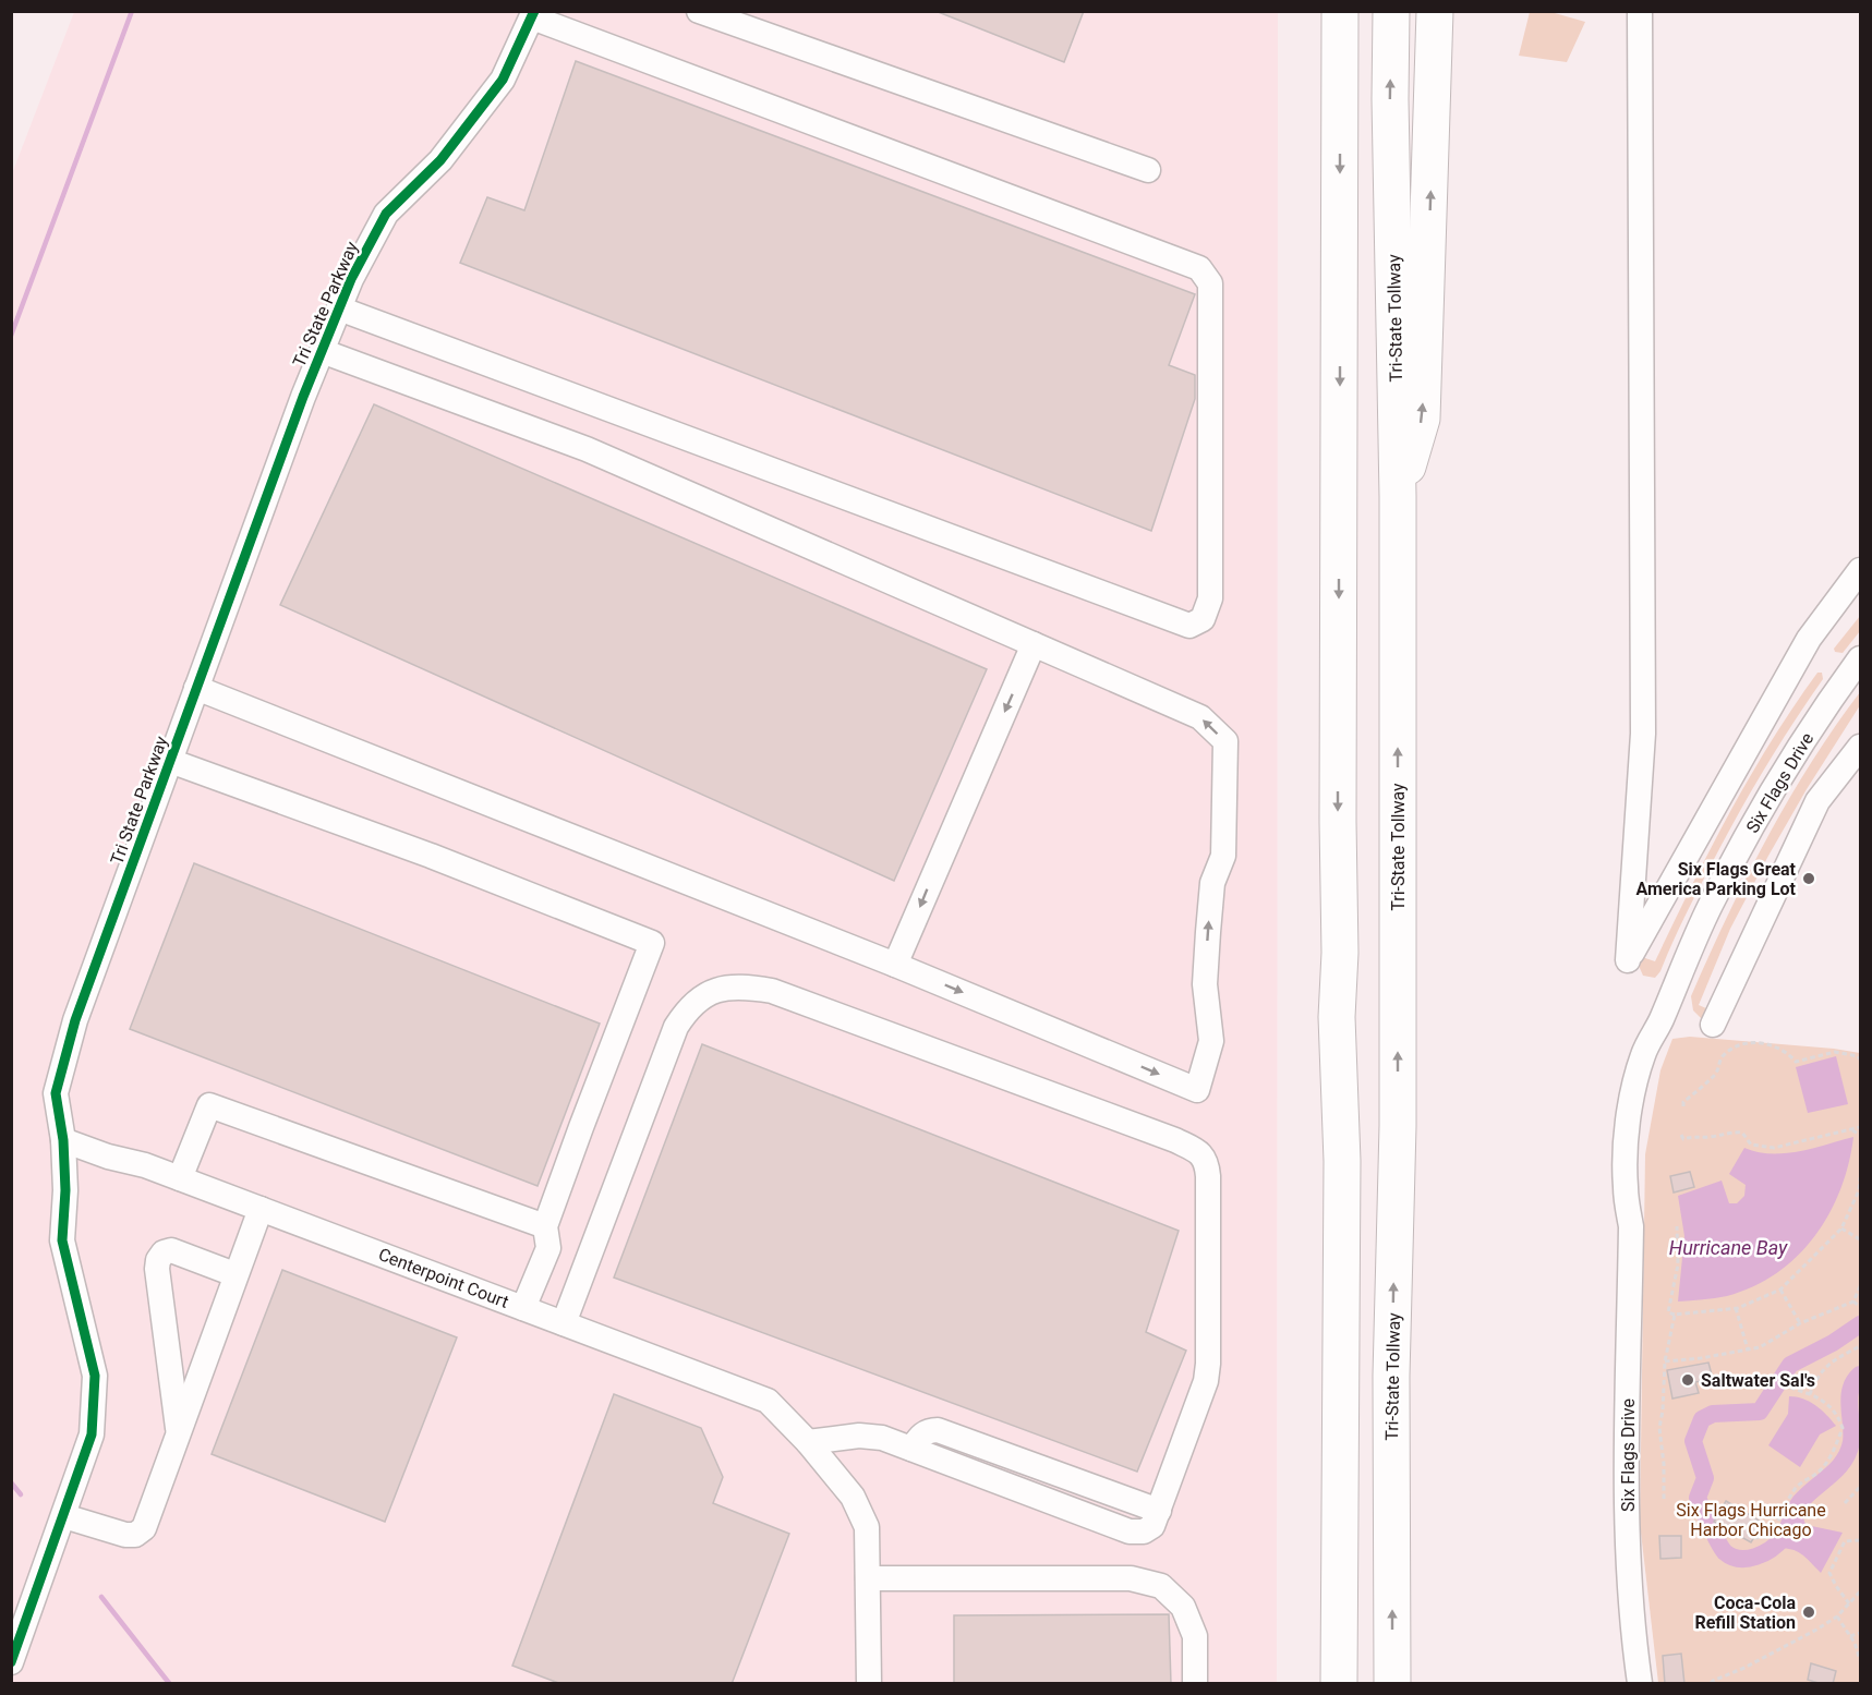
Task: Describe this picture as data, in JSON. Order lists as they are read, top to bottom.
{
  "streets": {
    "highway": ["Tri-State Tollway"],
    "street": ["Tri State Parkway", "Six Flags Drive", "Centerpoint Court"]
  },
  "crossings": [
    ["Tri State Parkway", "Centerpoint Court"]
  ],
  "water": ["Hurricane Bay"],
  "parks": ["Six Flags Hurricane Harbor Chicago"],
  "places": ["Six Flags Great America Parking Lot", "Saltwater Sal's", "Coca-Cola Refill Station"]
}
